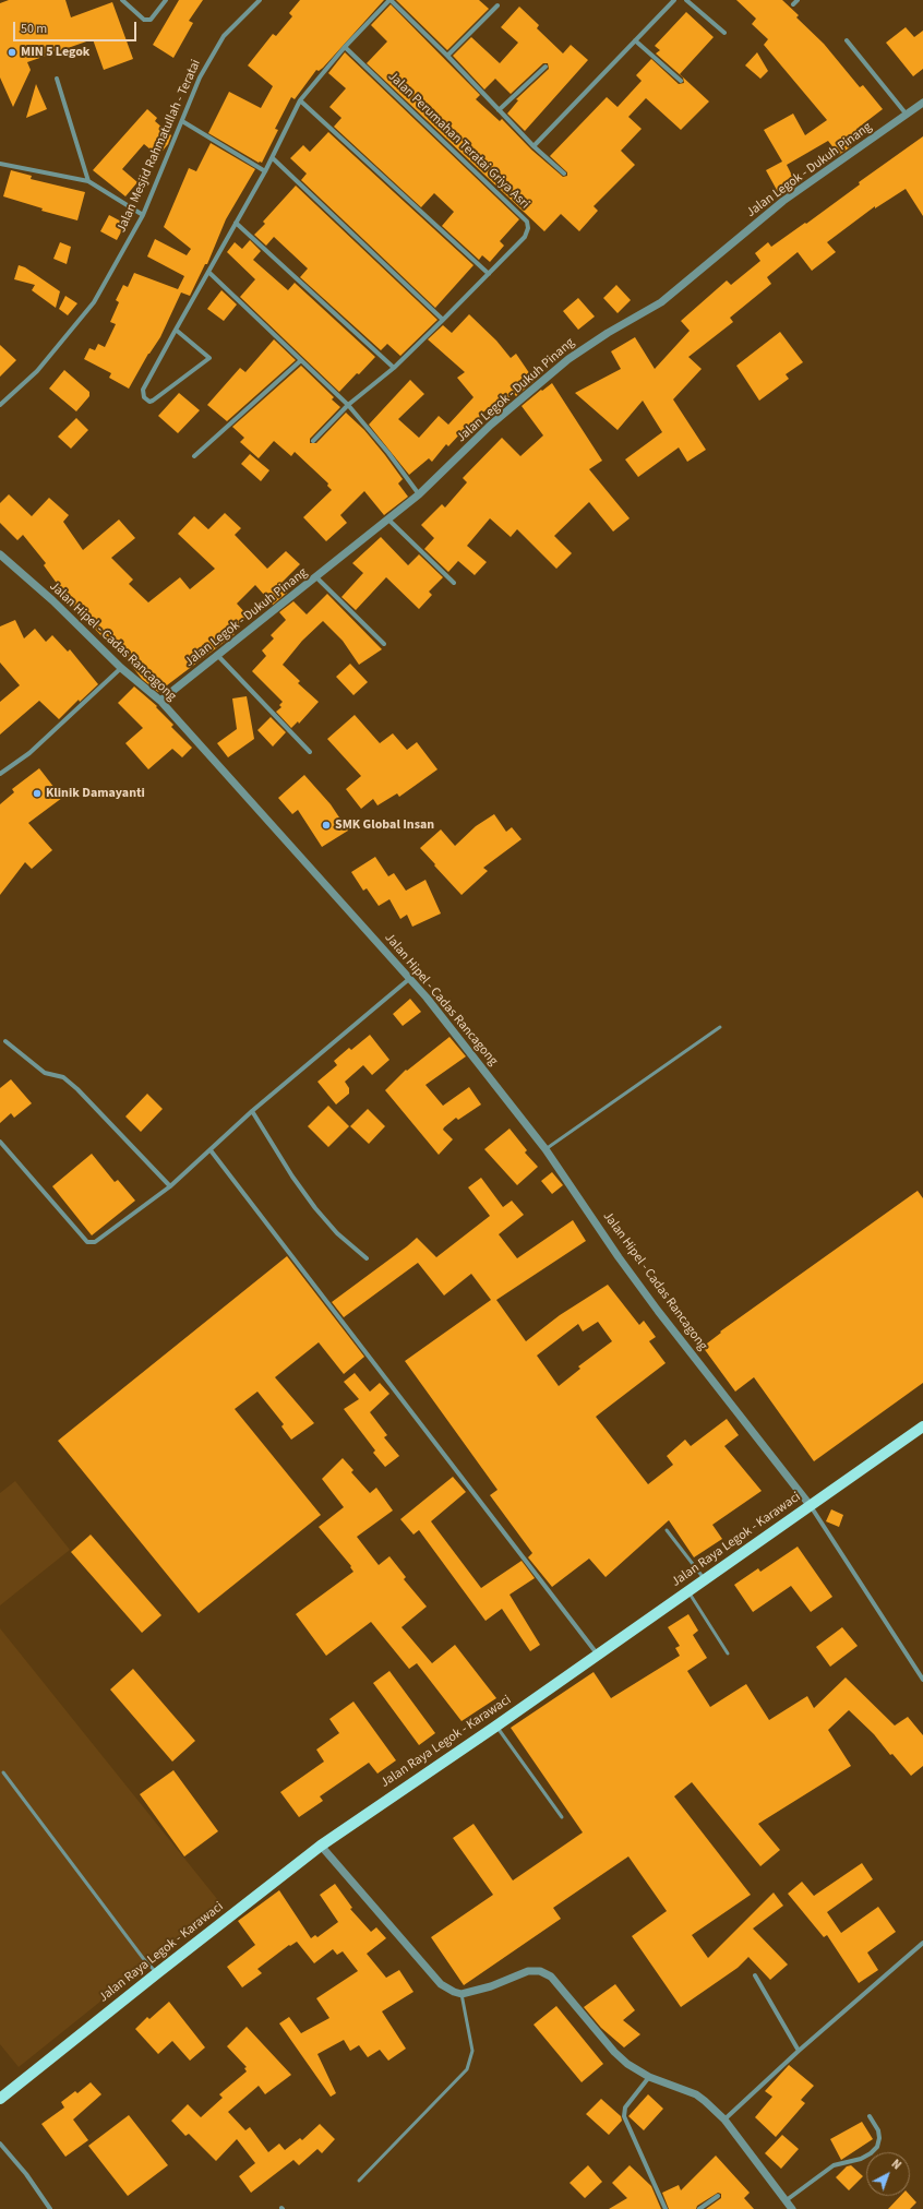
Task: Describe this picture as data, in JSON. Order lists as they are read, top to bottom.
{
  "streets": {
    "main road": ["Jalan Raya Legok - Karawaci"],
    "street": [
      "Jalan Perumahan Teratai Griya Asri",
      "Jalan Mesjid Rahmatullah - Teratai",
      "Jalan Legok - Dukuh Pinang",
      "Jalan Hipel - Cadas Rancagong"
    ]
  },
  "crossings": [
    ["Jalan Legok - Dukuh Pinang", "Jalan Hipel - Cadas Rancagong"],
    ["Jalan Hipel - Cadas Rancagong", "Jalan Raya Legok - Karawaci"]
  ],
  "places": ["MIN 5 Legok", "Klinik Damayanti", "SMK Global Insan"],
  "scale_bar": "50 m",
  "north": "top right"
}
